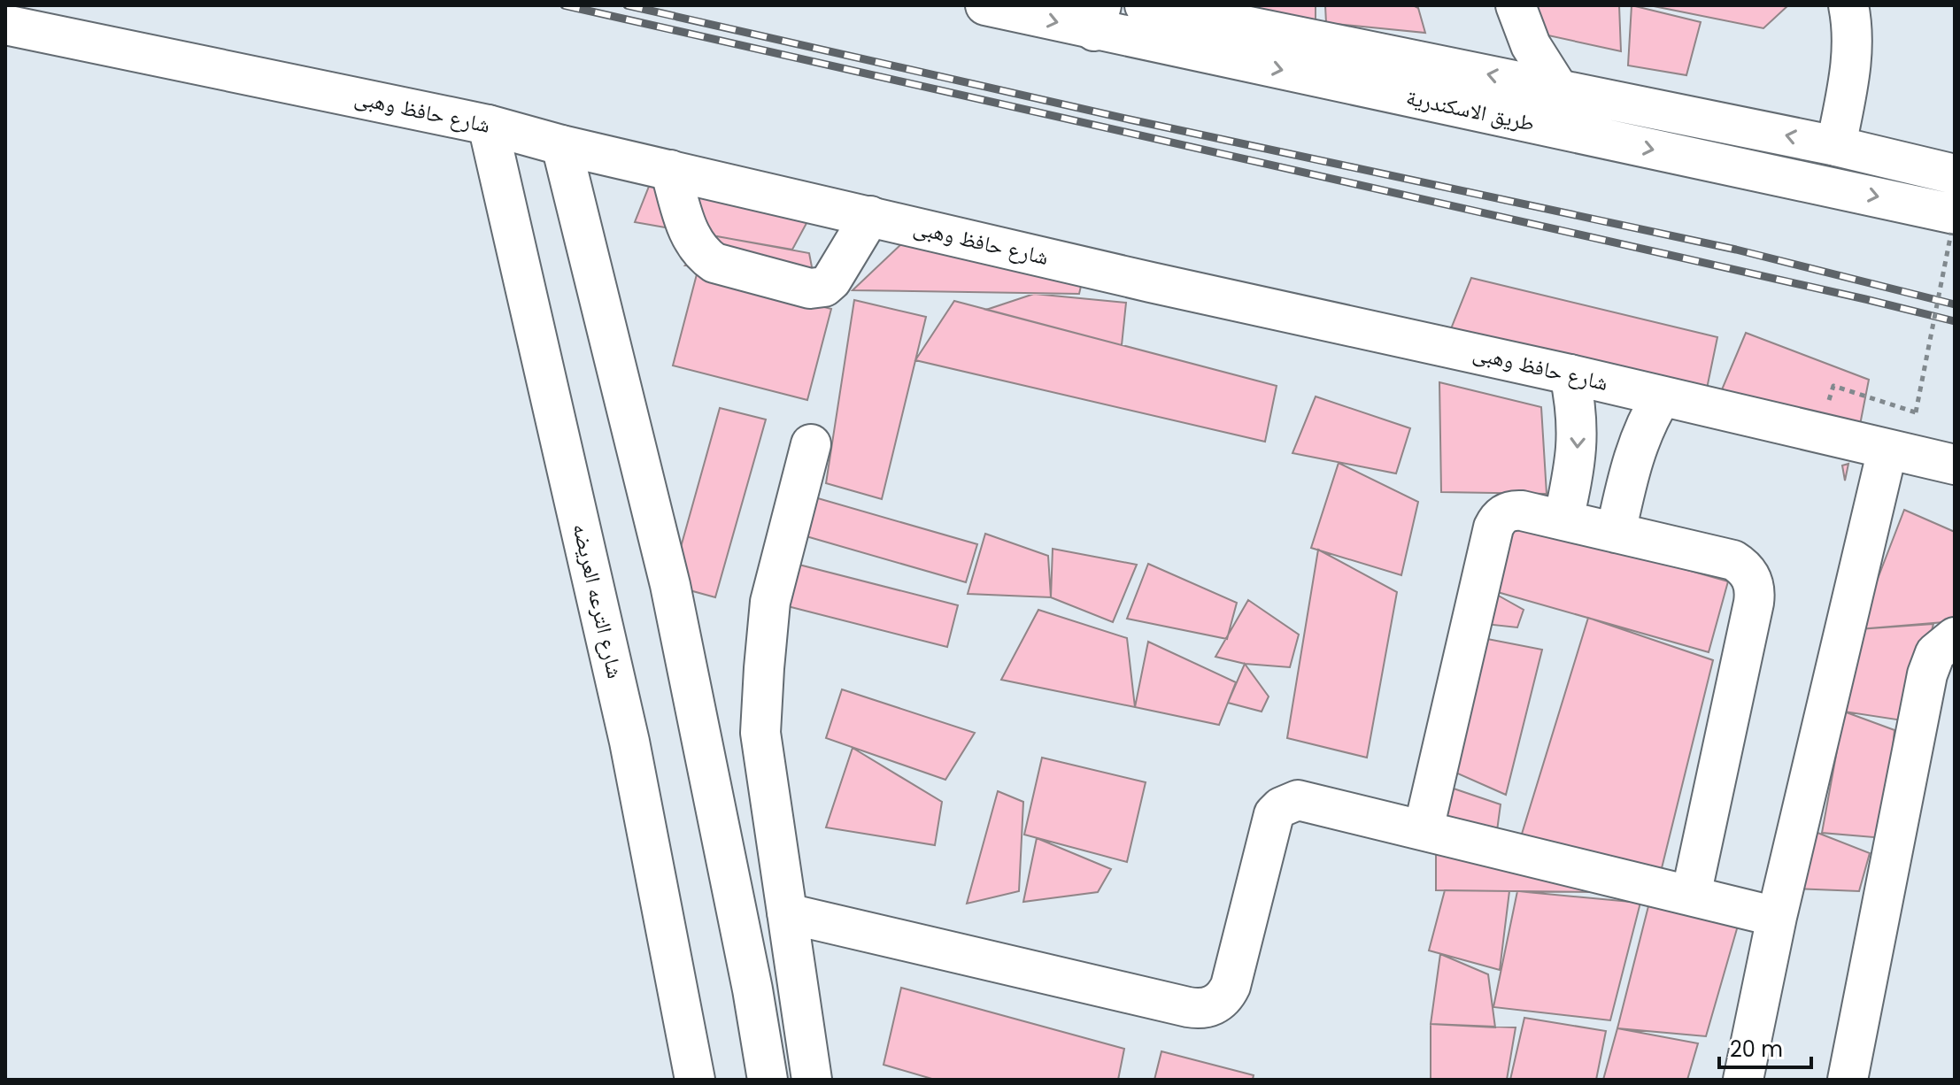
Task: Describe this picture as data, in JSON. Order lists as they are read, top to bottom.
{
  "streets": {
    "main road": ["طريق الاسكندرية", "شارع حافظ وهبى", "شارع الترعه العريضه"]
  },
  "crossings": [
    ["شارع حافظ وهبى", "شارع الترعه العريضه"]
  ],
  "scale_bar": "20 m"
}
